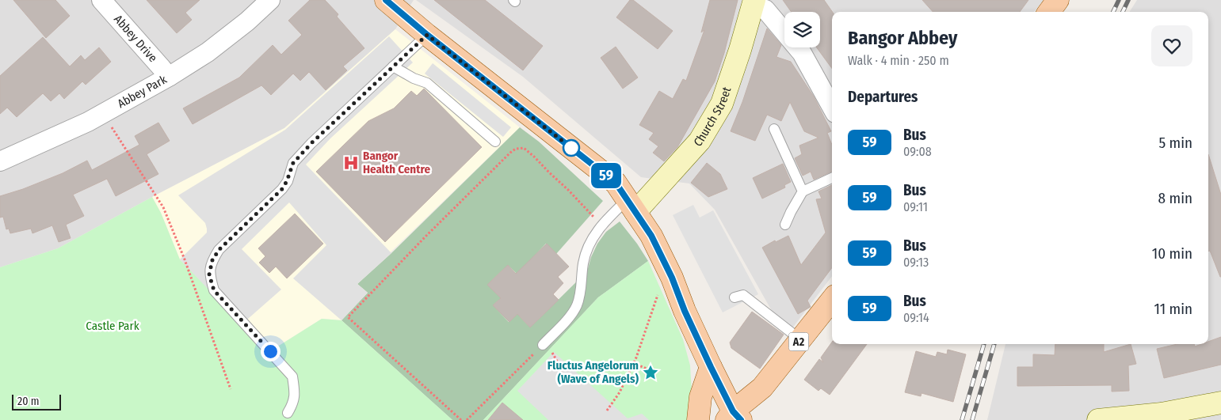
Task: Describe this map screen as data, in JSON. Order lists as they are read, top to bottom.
{
  "streets": {
    "main road": ["Church Street", "A2"],
    "street": ["Abbey Drive", "Abbey Park"]
  },
  "crossings": [
    ["Abbey Drive", "Abbey Park"]
  ],
  "parks": ["Castle Park"],
  "places": {
    "hospital": ["Bangor Health Centre"],
    "place": ["Fluctus Angelorum (Wave of Angels)"]
  },
  "lines": ["bus line 59"],
  "scale_bar": "20 m",
  "page": {
    "on_map": "59",
    "heading": [
      ["Bangor Abbey", "Walk · 4 min · 250 m"],
      "Departures"
    ],
    "list": [
      {
        "mark": "59",
        "name": "Bus",
        "note": "09:08",
        "value": "5 min"
      },
      {
        "mark": "59",
        "name": "Bus",
        "note": "09:11",
        "value": "8 min"
      },
      {
        "mark": "59",
        "name": "Bus",
        "note": "09:13",
        "value": "10 min"
      },
      {
        "mark": "59",
        "name": "Bus",
        "note": "09:14",
        "value": "11 min"
      }
    ],
    "scale": "20 m"
  }
}
